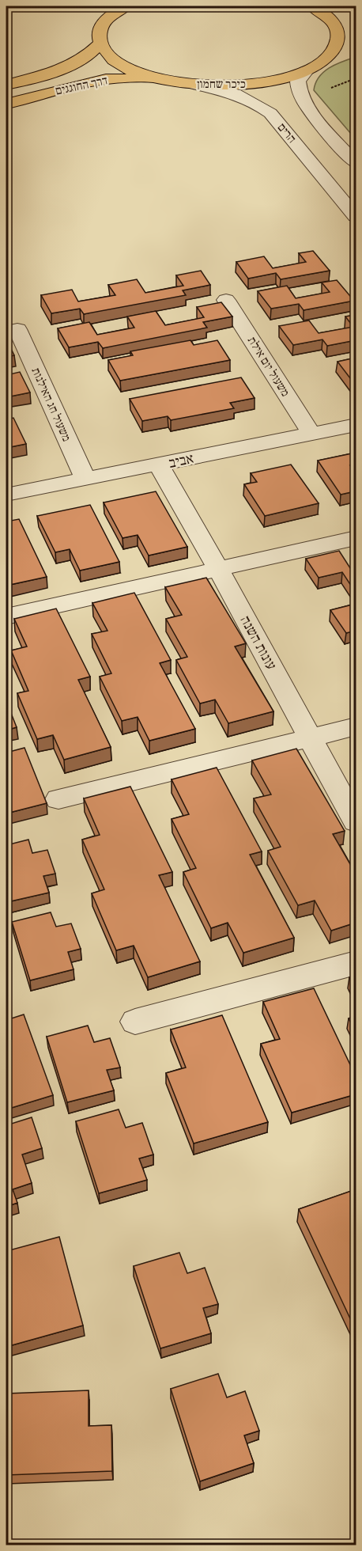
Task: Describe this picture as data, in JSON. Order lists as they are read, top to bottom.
{
  "streets": {
    "highway": ["כיכר שחמון", "דרך החוגגים"],
    "street": [
      "הרים",
      "משעול יום אילת",
      "משעול חג האילנות",
      "אביב",
      "עונות השנה"
    ]
  },
  "crossings": [
    ["כיכר שחמון", "דרך החוגגים"],
    ["כיכר שחמון", "הרים"],
    ["משעול יום אילת", "אביב"],
    ["משעול חג האילנות", "אביב"],
    ["אביב", "עונות השנה"]
  ]
}
